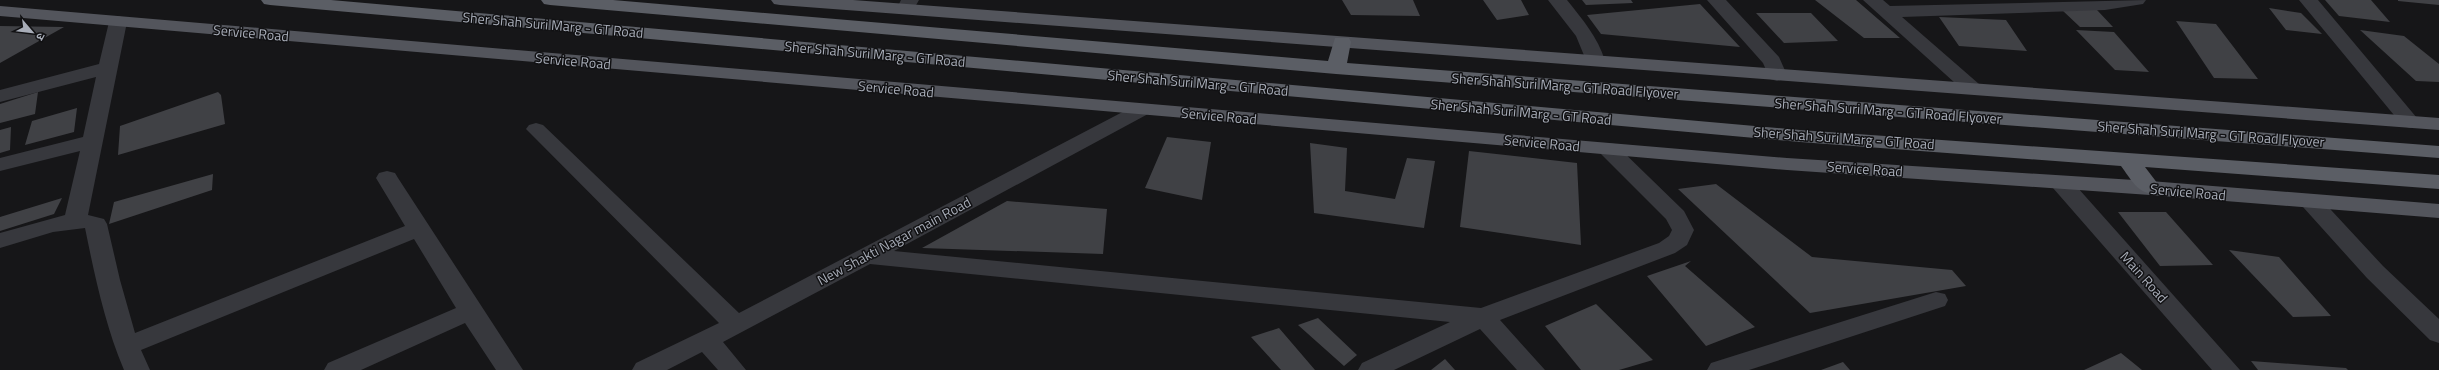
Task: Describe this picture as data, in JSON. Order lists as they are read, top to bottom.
{
  "streets": {
    "highway": ["Sher Shah Suri Marg - GT Road", "Sher Shah Suri Marg - GT Road Flyover"],
    "main road": ["Service Road"],
    "street": ["New Shakti Nagar main Road", "Main Road"]
  },
  "crossings": [
    ["Sher Shah Suri Marg - GT Road", "Sher Shah Suri Marg - GT Road Flyover"],
    ["Service Road", "New Shakti Nagar main Road"],
    ["Service Road", "Main Road"]
  ],
  "north": "bottom right"
}
